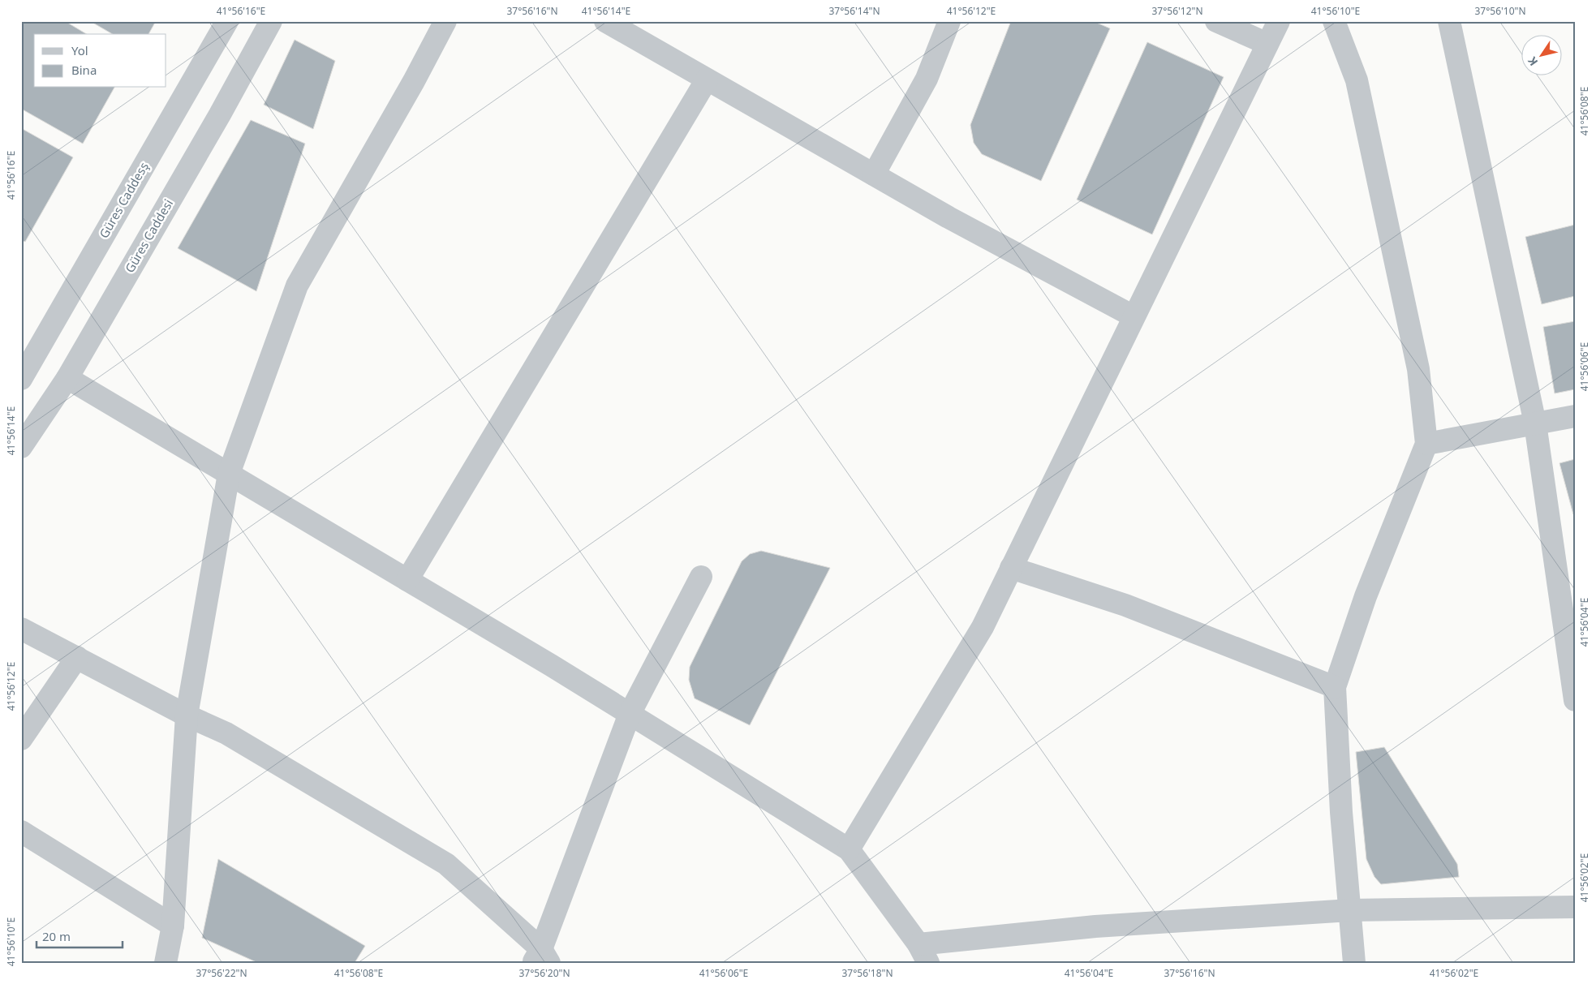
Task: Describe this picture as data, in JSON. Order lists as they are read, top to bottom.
{
  "streets": {
    "street": ["Güres Caddesş", "Güres Caddesi"]
  },
  "legend": ["Yol", "Bina"],
  "scale_bar": "20 m",
  "north": "bottom left",
  "coordinates": [
    "41°56'16\"E",
    "37°56'16\"N",
    "41°56'14\"E",
    "37°56'14\"N",
    "41°56'12\"E",
    "37°56'12\"N",
    "41°56'10\"E",
    "37°56'10\"N",
    "41°56'08\"E",
    "41°56'06\"E",
    "41°56'04\"E",
    "41°56'02\"E",
    "37°56'22\"N",
    "37°56'20\"N",
    "37°56'18\"N"
  ]
}
